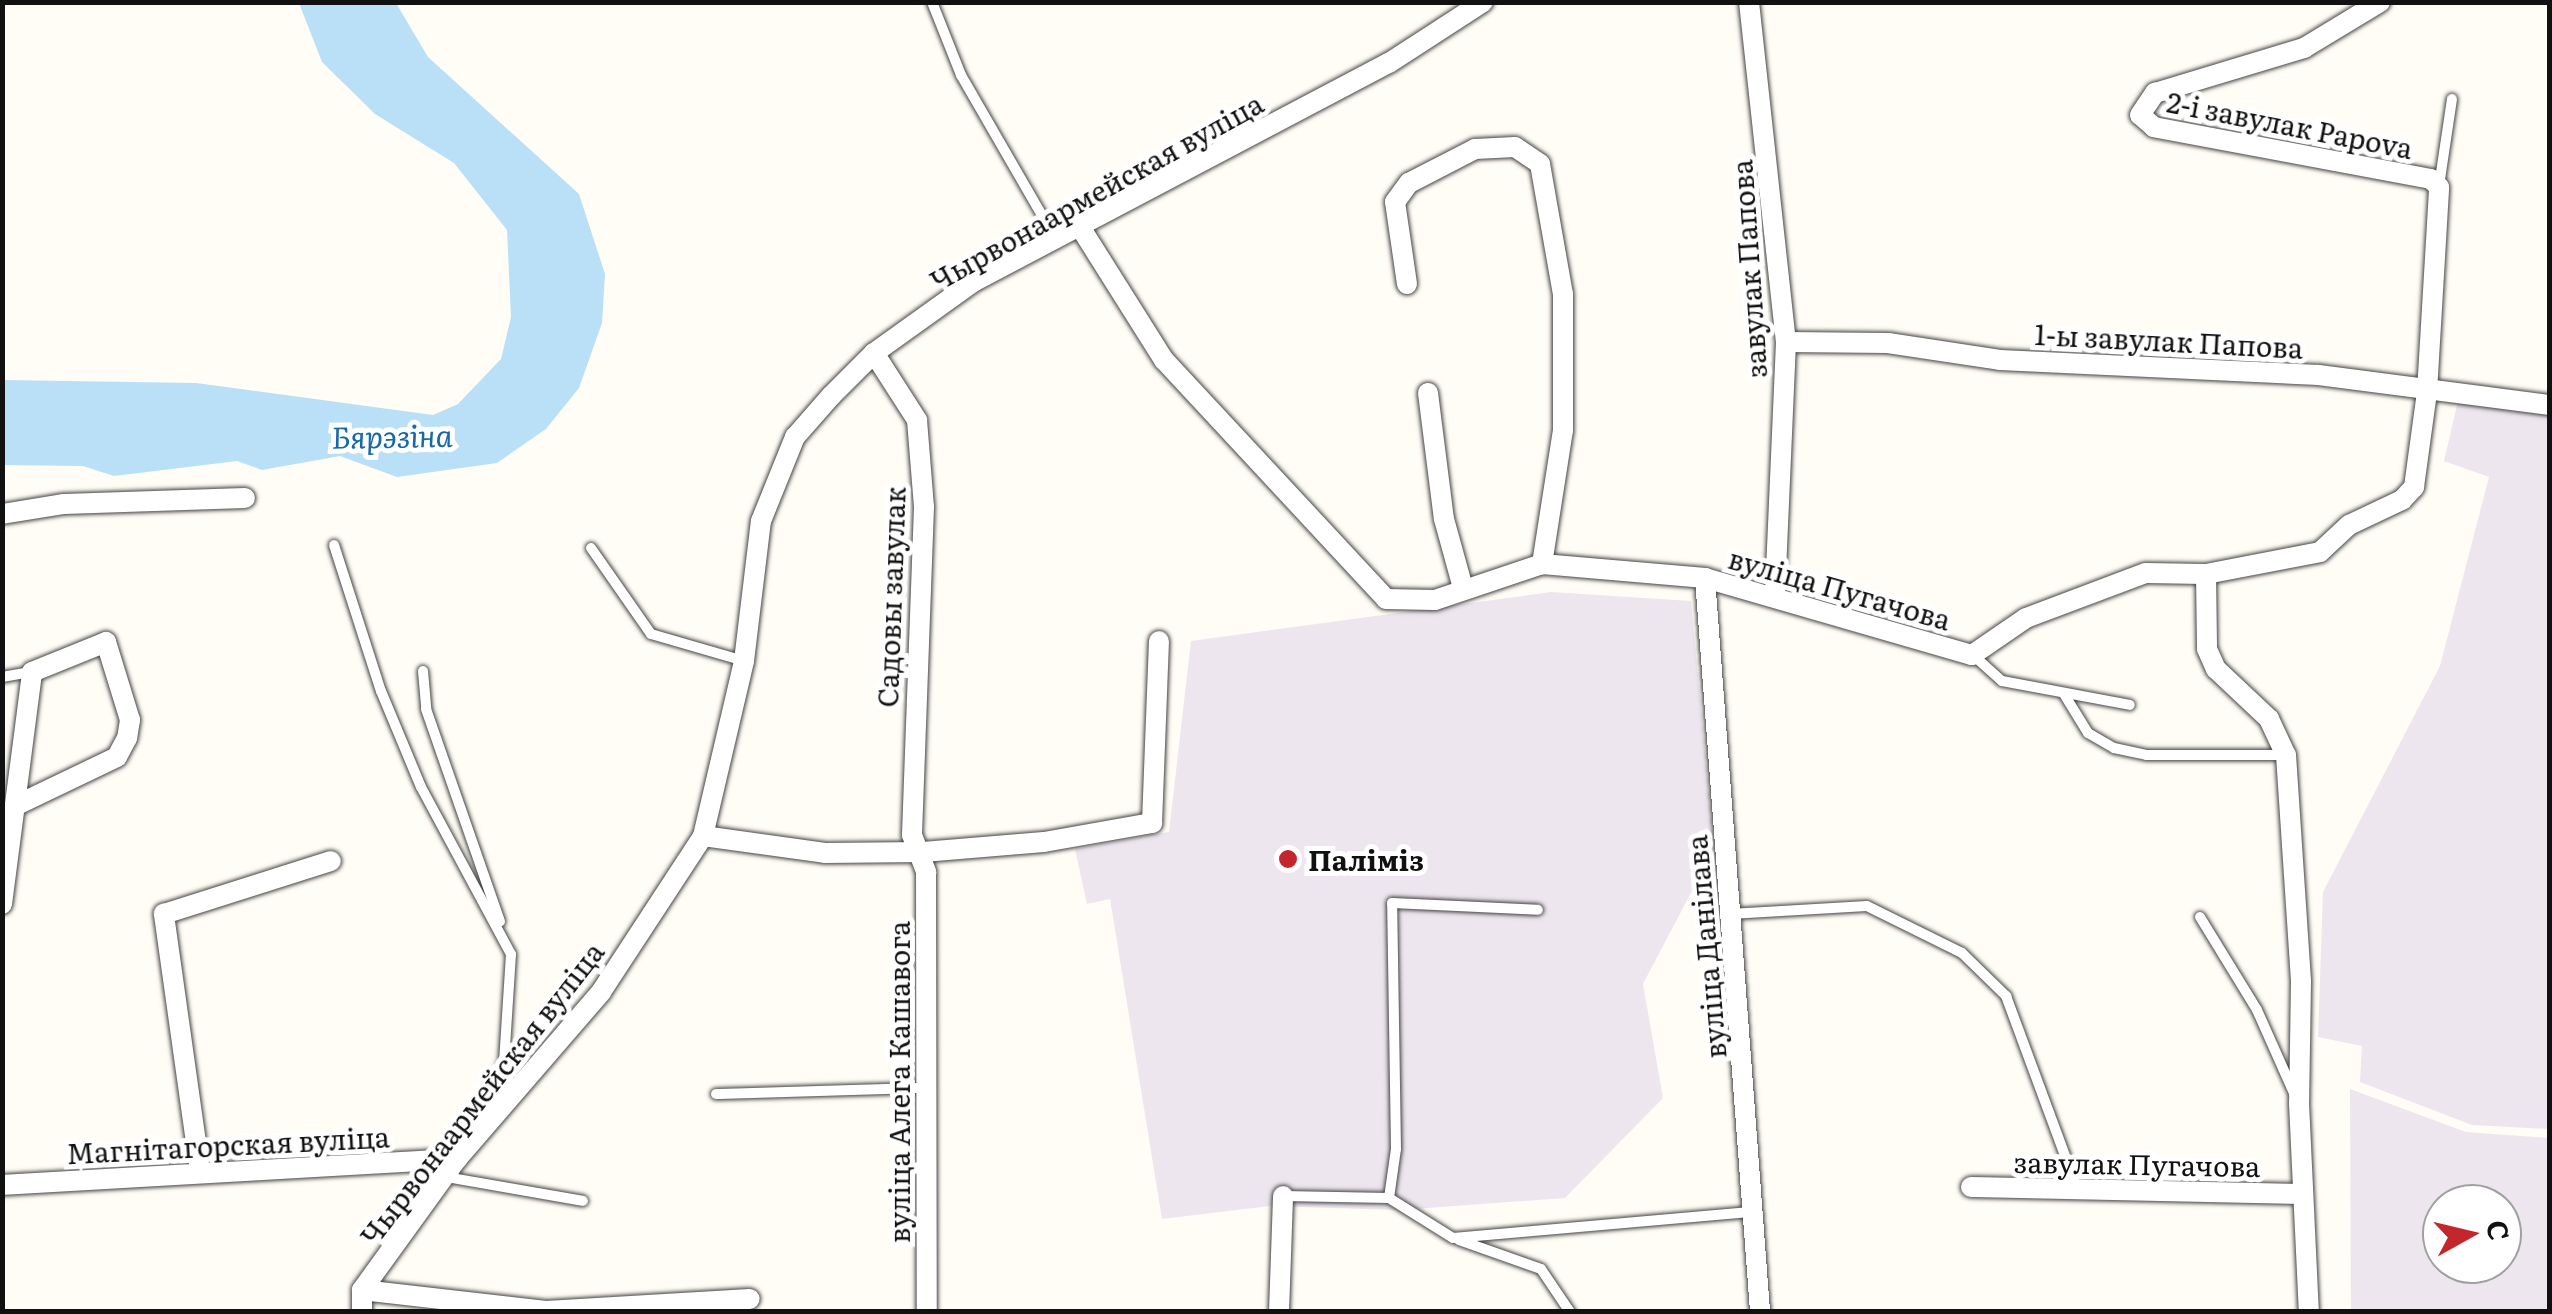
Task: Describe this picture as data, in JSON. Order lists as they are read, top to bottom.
{
  "streets": {
    "street": [
      "2-і завулак Papova",
      "Чырвонаармейская вуліца",
      "завулак Папова",
      "1-ы завулак Папова",
      "вуліца Пугачова",
      "Садовы завулак",
      "вуліца Данілава",
      "вуліца Алега Кашавога",
      "Магнітагорская вуліца",
      "завулак Пугачова"
    ]
  },
  "crossings": [
    ["2-і завулак Papova", "1-ы завулак Папова"],
    ["2-і завулак Papova", "вуліца Пугачова"],
    ["Чырвонаармейская вуліца", "вуліца Пугачова"],
    ["Чырвонаармейская вуліца", "Садовы завулак"],
    ["Чырвонаармейская вуліца", "Магнітагорская вуліца"],
    ["завулак Папова", "1-ы завулак Папова"],
    ["завулак Папова", "вуліца Пугачова"],
    ["1-ы завулак Папова", "вуліца Пугачова"],
    ["вуліца Пугачова", "вуліца Данілава"],
    ["Садовы завулак", "вуліца Алега Кашавога"]
  ],
  "water": ["Бярэзіна"],
  "places": ["Паліміз"],
  "north": "right"
}
